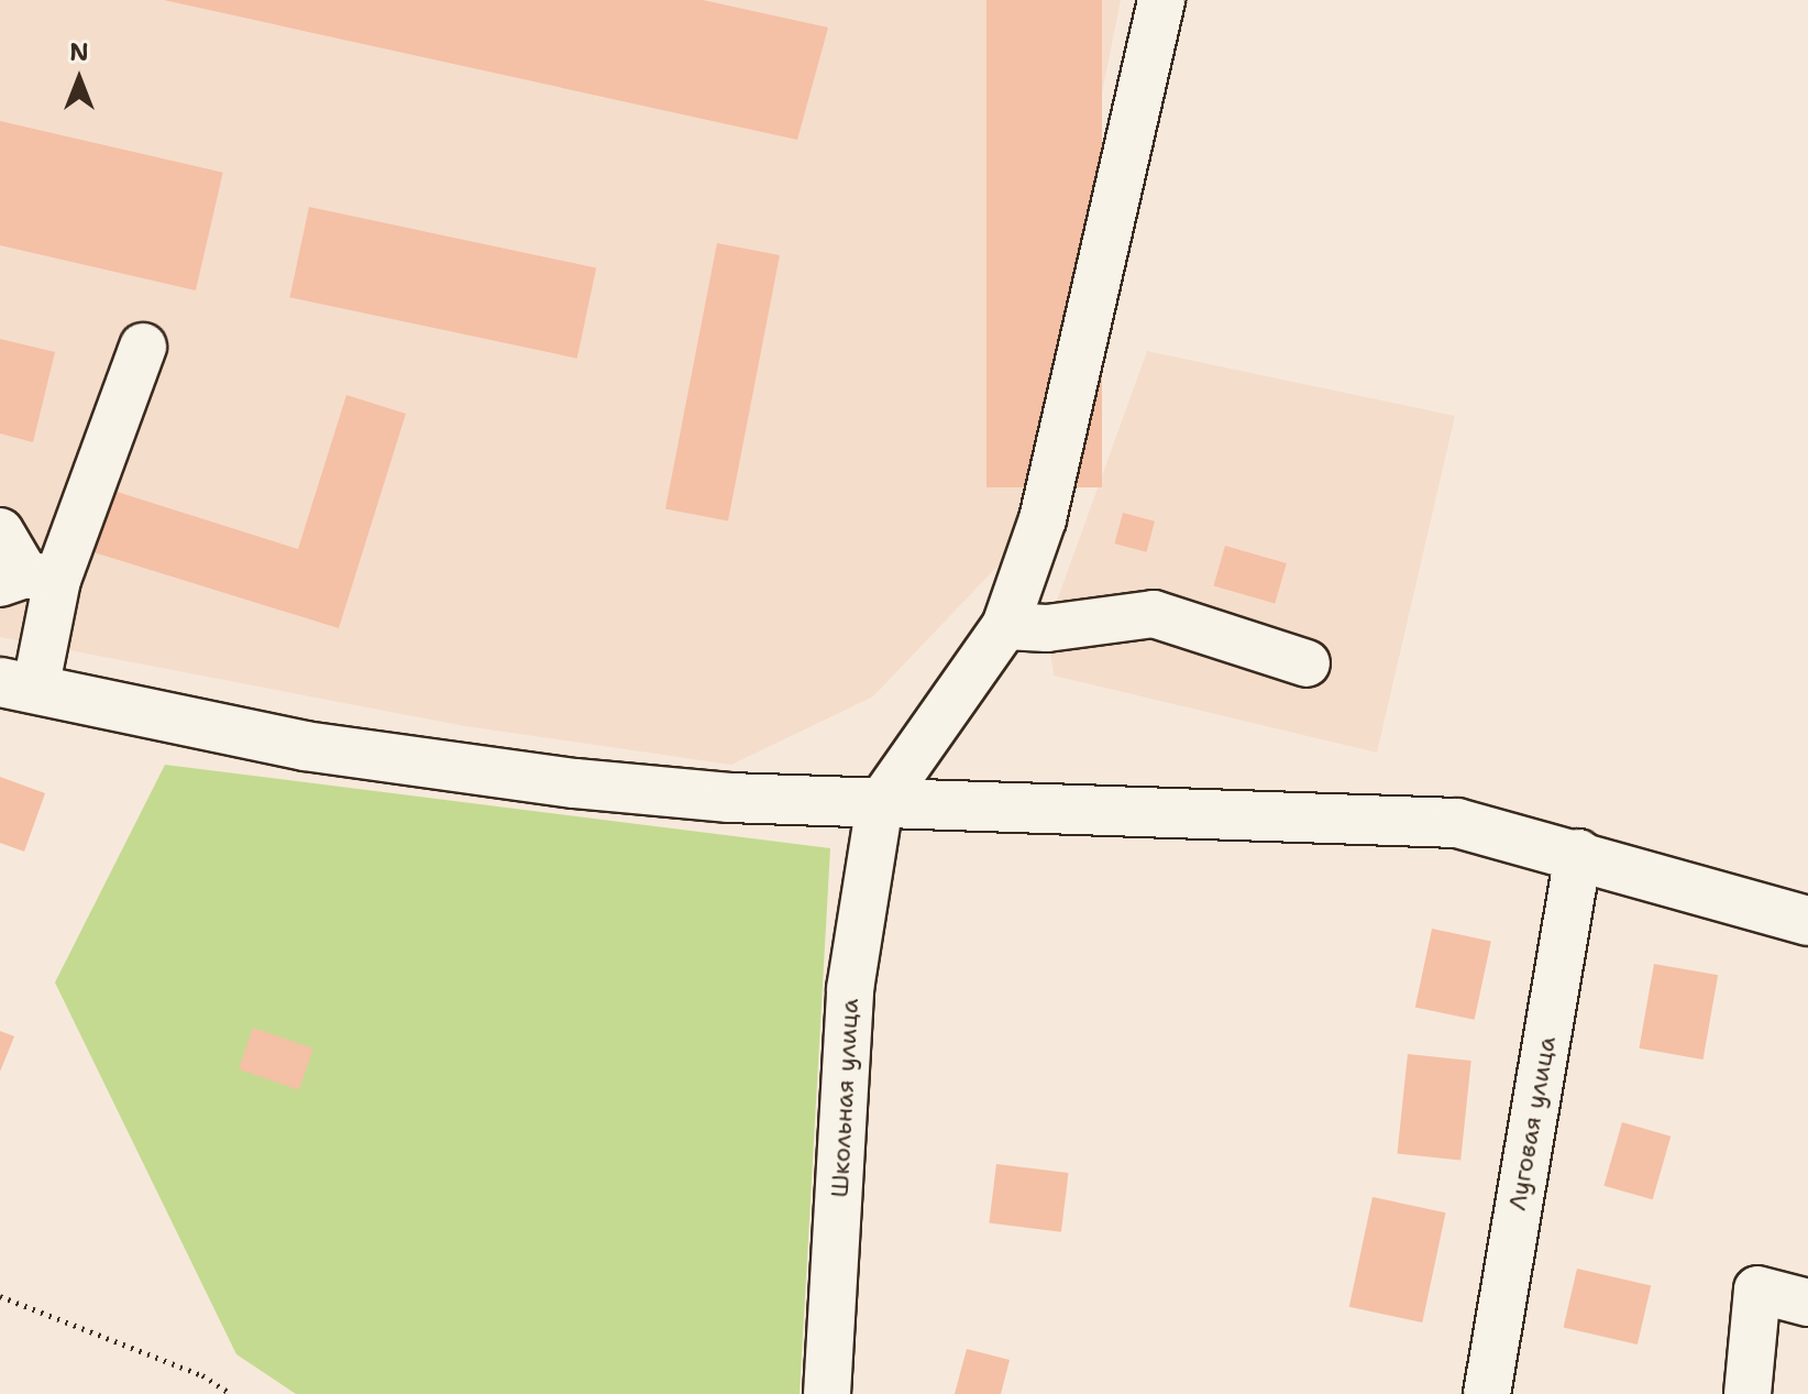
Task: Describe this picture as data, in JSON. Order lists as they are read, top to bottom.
{
  "streets": {
    "street": ["Школьная улица", "Луговая улица"]
  },
  "north": "top"
}
